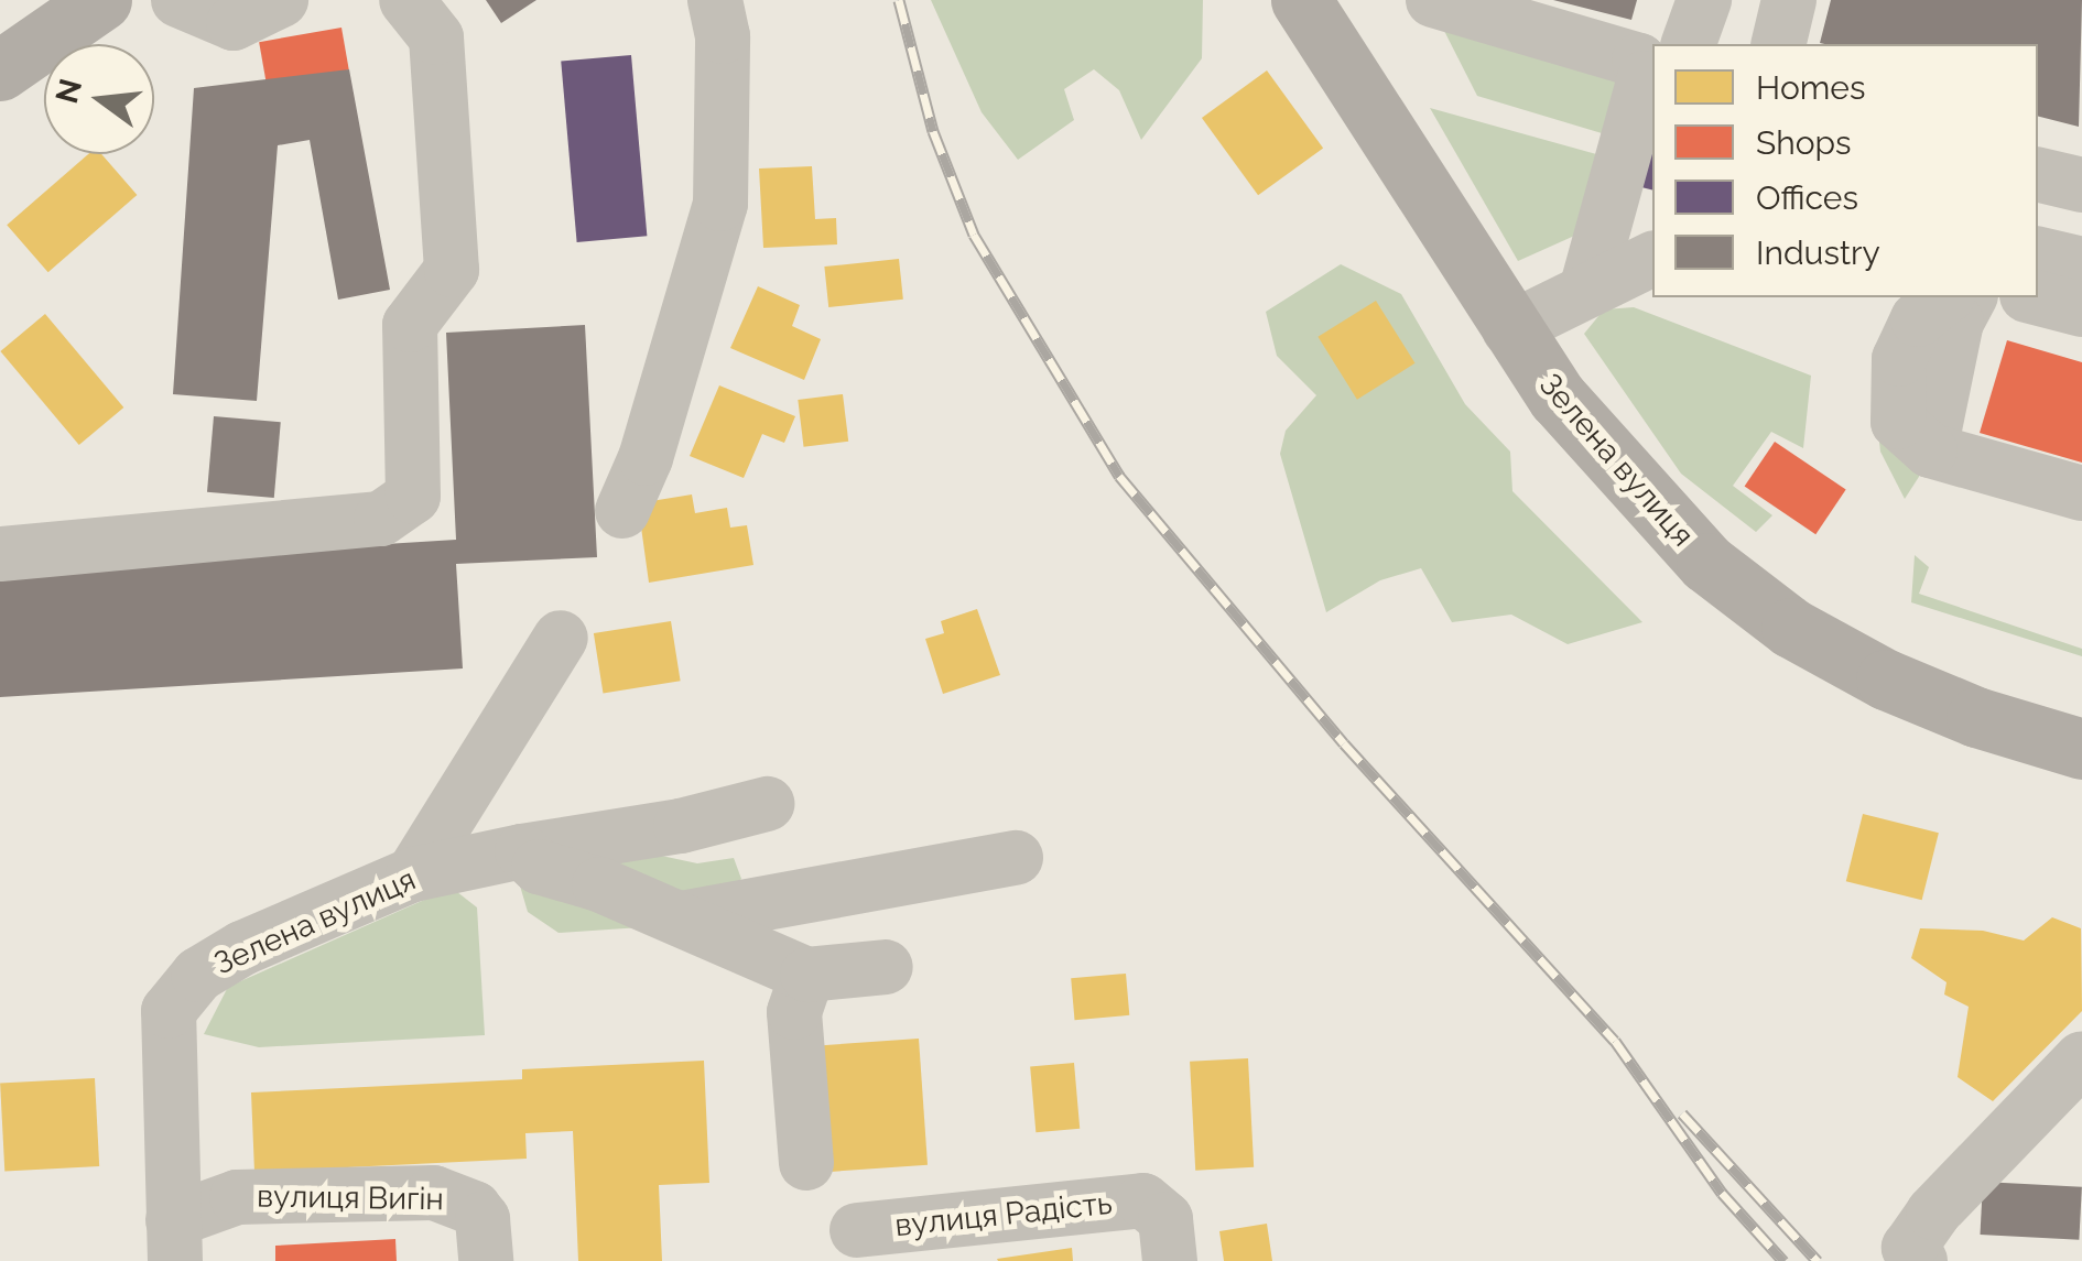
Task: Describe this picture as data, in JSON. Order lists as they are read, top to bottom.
{
  "streets": {
    "main road": ["Зелена вулиця"],
    "street": ["вулиця Вигін", "вулиця Радість"]
  },
  "crossings": [
    ["Зелена вулиця", "вулиця Вигін"]
  ],
  "legend": [
    "Homes",
    "Shops",
    "Offices",
    "Industry"
  ],
  "north": "left"
}
